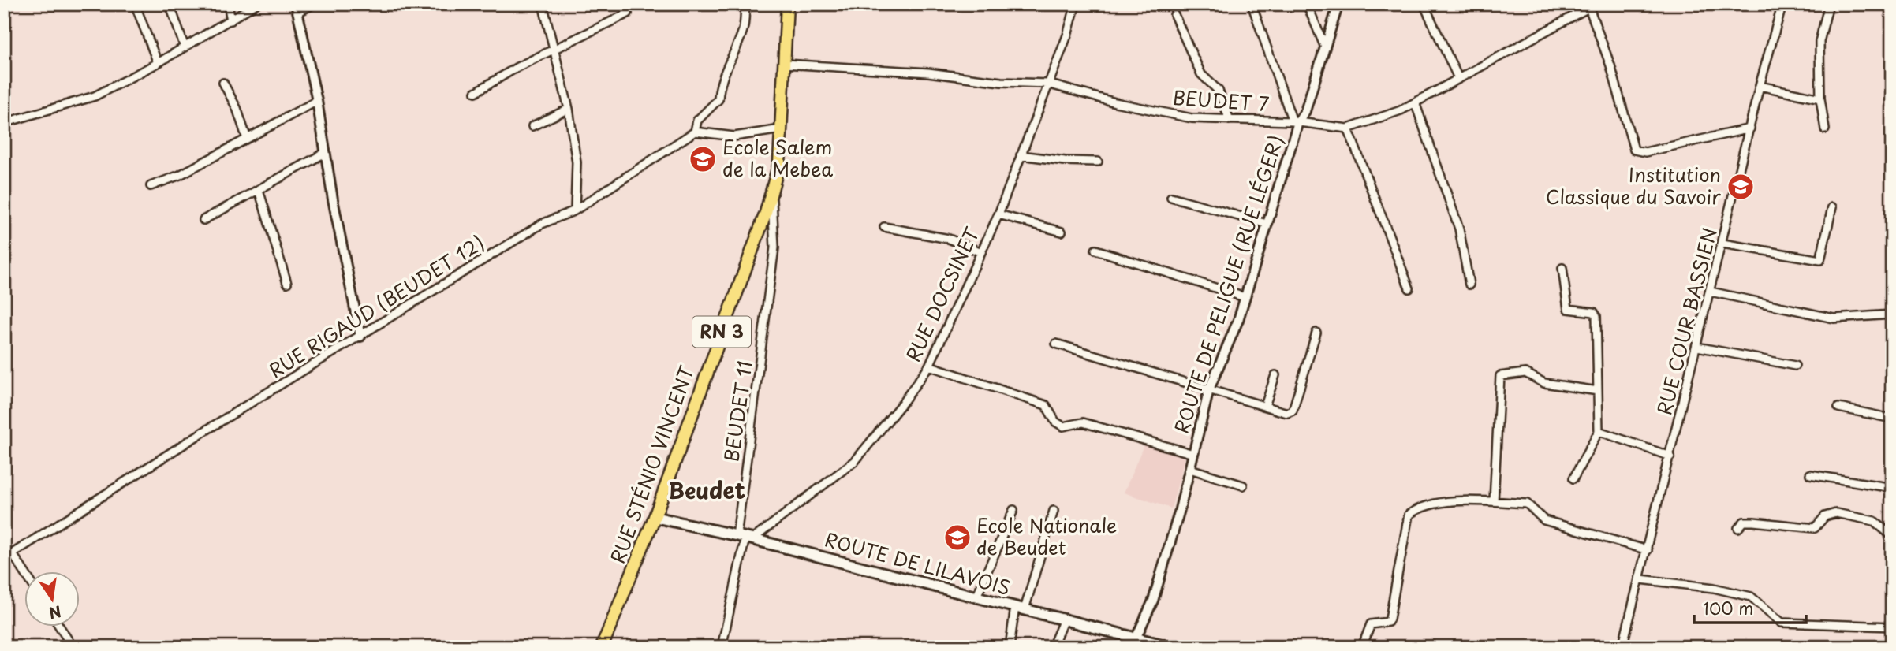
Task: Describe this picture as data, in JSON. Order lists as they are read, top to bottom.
{
  "streets": {
    "main road": ["RN 3", "RUE STÉNIO VINCENT", "ROUTE DE LILAVOIS"],
    "street": [
      "BEUDET 7",
      "ROUTE DE PELIGUE (RUE LÉGER)",
      "RUE DOCSINET",
      "RUE RIGAUD (BEUDET 12)",
      "RUE COUR BASSIEN",
      "BEUDET 11"
    ]
  },
  "crossings": [
    ["BEUDET 7", "ROUTE DE PELIGUE (RUE LÉGER)"],
    ["BEUDET 7", "RUE DOCSINET"],
    ["BEUDET 7", "RUE STÉNIO VINCENT"],
    ["ROUTE DE PELIGUE (RUE LÉGER)", "ROUTE DE LILAVOIS"],
    ["RUE DOCSINET", "BEUDET 11"],
    ["RUE DOCSINET", "ROUTE DE LILAVOIS"],
    ["BEUDET 11", "RUE STÉNIO VINCENT"],
    ["BEUDET 11", "ROUTE DE LILAVOIS"],
    ["RUE STÉNIO VINCENT", "ROUTE DE LILAVOIS"]
  ],
  "districts": ["Beudet"],
  "places": {
    "school or university": ["Ecole Salem de la Mebea", "Institution Classique du Savoir", "Ecole Nationale de Beudet"]
  },
  "scale_bar": "100 m",
  "north": "bottom"
}
